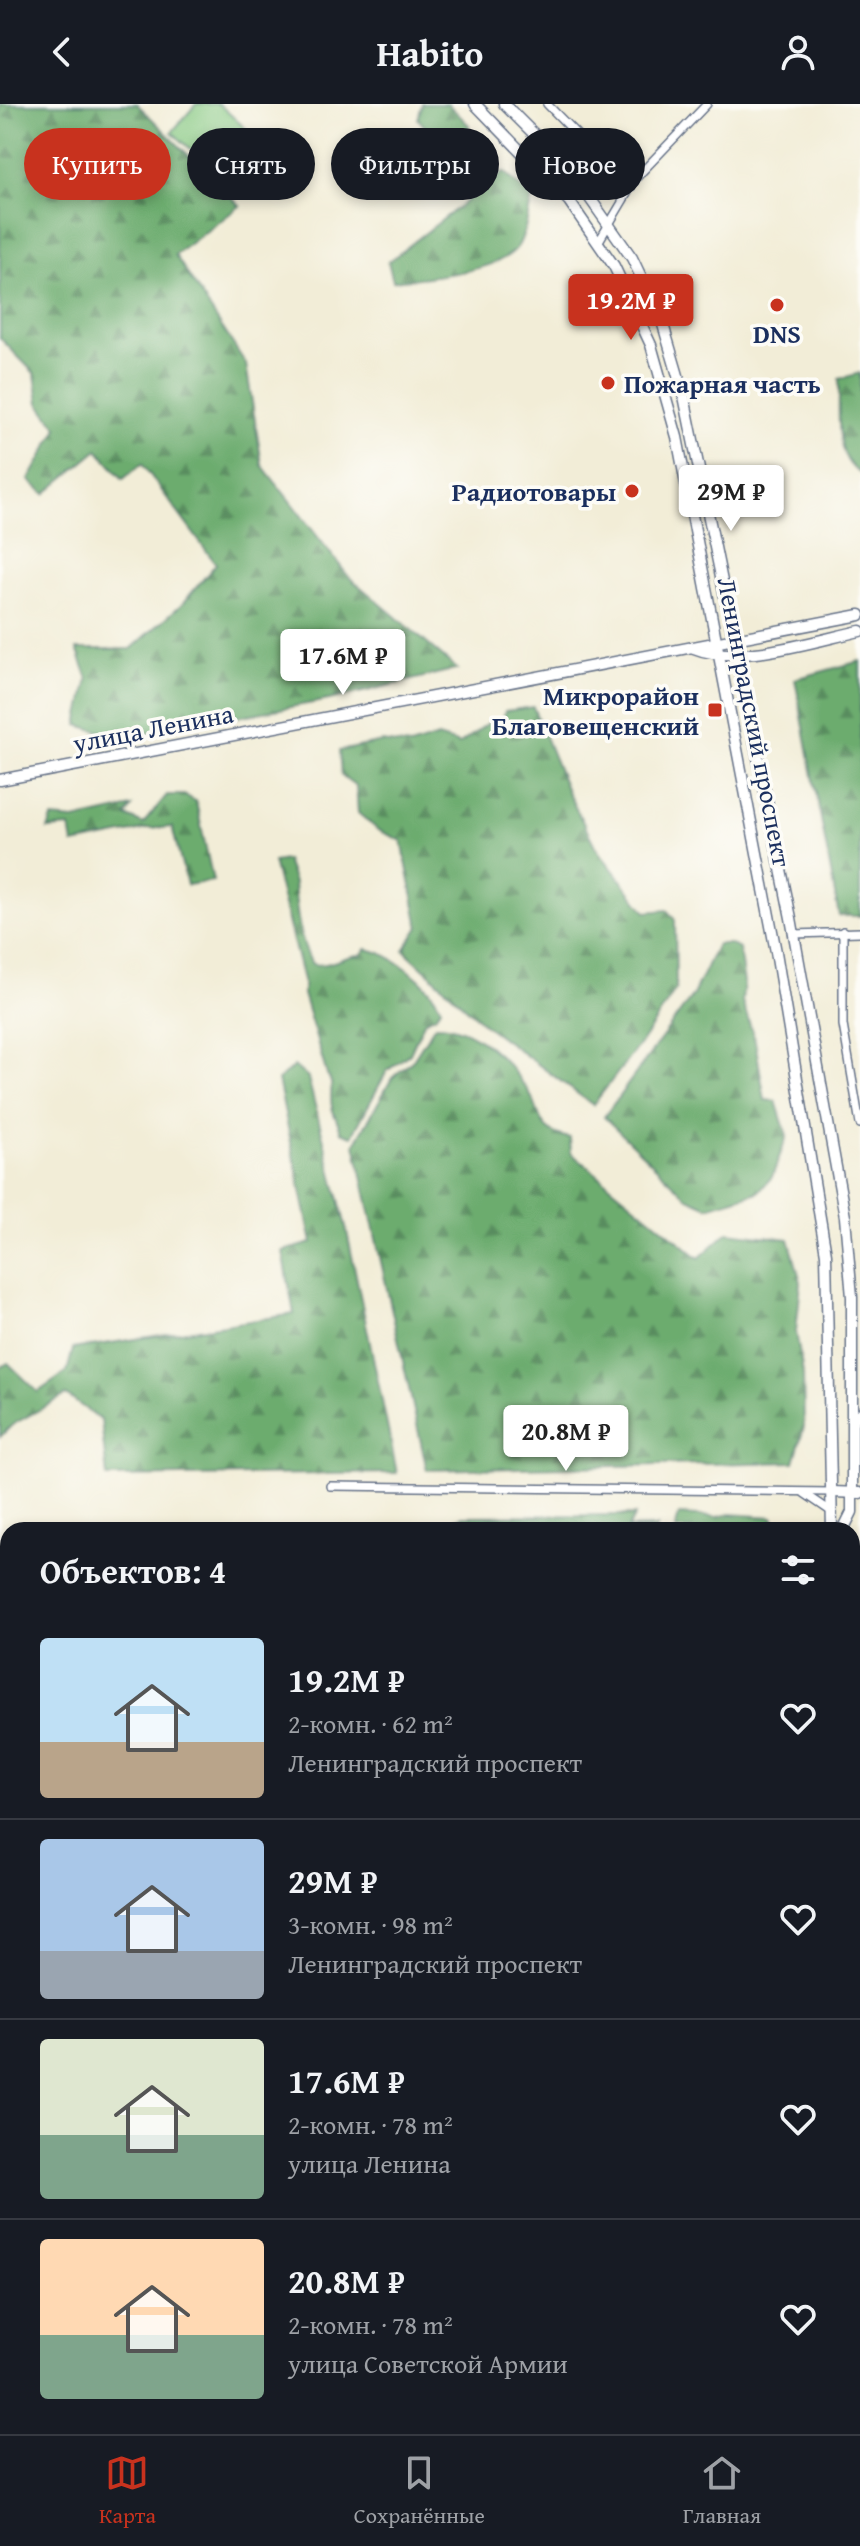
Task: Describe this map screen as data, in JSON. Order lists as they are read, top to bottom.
{
  "streets": {
    "main road": ["Ленинградский проспект", "улица Ленина"]
  },
  "crossings": [
    ["Ленинградский проспект", "улица Ленина"]
  ],
  "places": {
    "other": ["DNS", "Пожарная часть", "Радиотовары"],
    "transit": ["Микрорайон Благовещенский"]
  },
  "page": {
    "header": "Habito",
    "chip": [
      "Купить",
      "Снять",
      "Фильтры",
      "Новое"
    ],
    "price": [
      "19.2M ₽",
      "29M ₽",
      "17.6M ₽",
      "20.8M ₽"
    ],
    "heading": "Объектов: 4",
    "list": [
      {
        "name": "19.2M ₽",
        "note": "2-комн. · 62 m² · Ленинградский проспект"
      },
      {
        "name": "29M ₽",
        "note": "3-комн. · 98 m² · Ленинградский проспект"
      },
      {
        "name": "17.6M ₽",
        "note": "2-комн. · 78 m² · улица Ленина"
      },
      {
        "name": "20.8M ₽",
        "note": "2-комн. · 78 m² · улица Советской Армии"
      }
    ],
    "tabs": ["Карта", "Сохранённые", "Главная"]
  }
}
